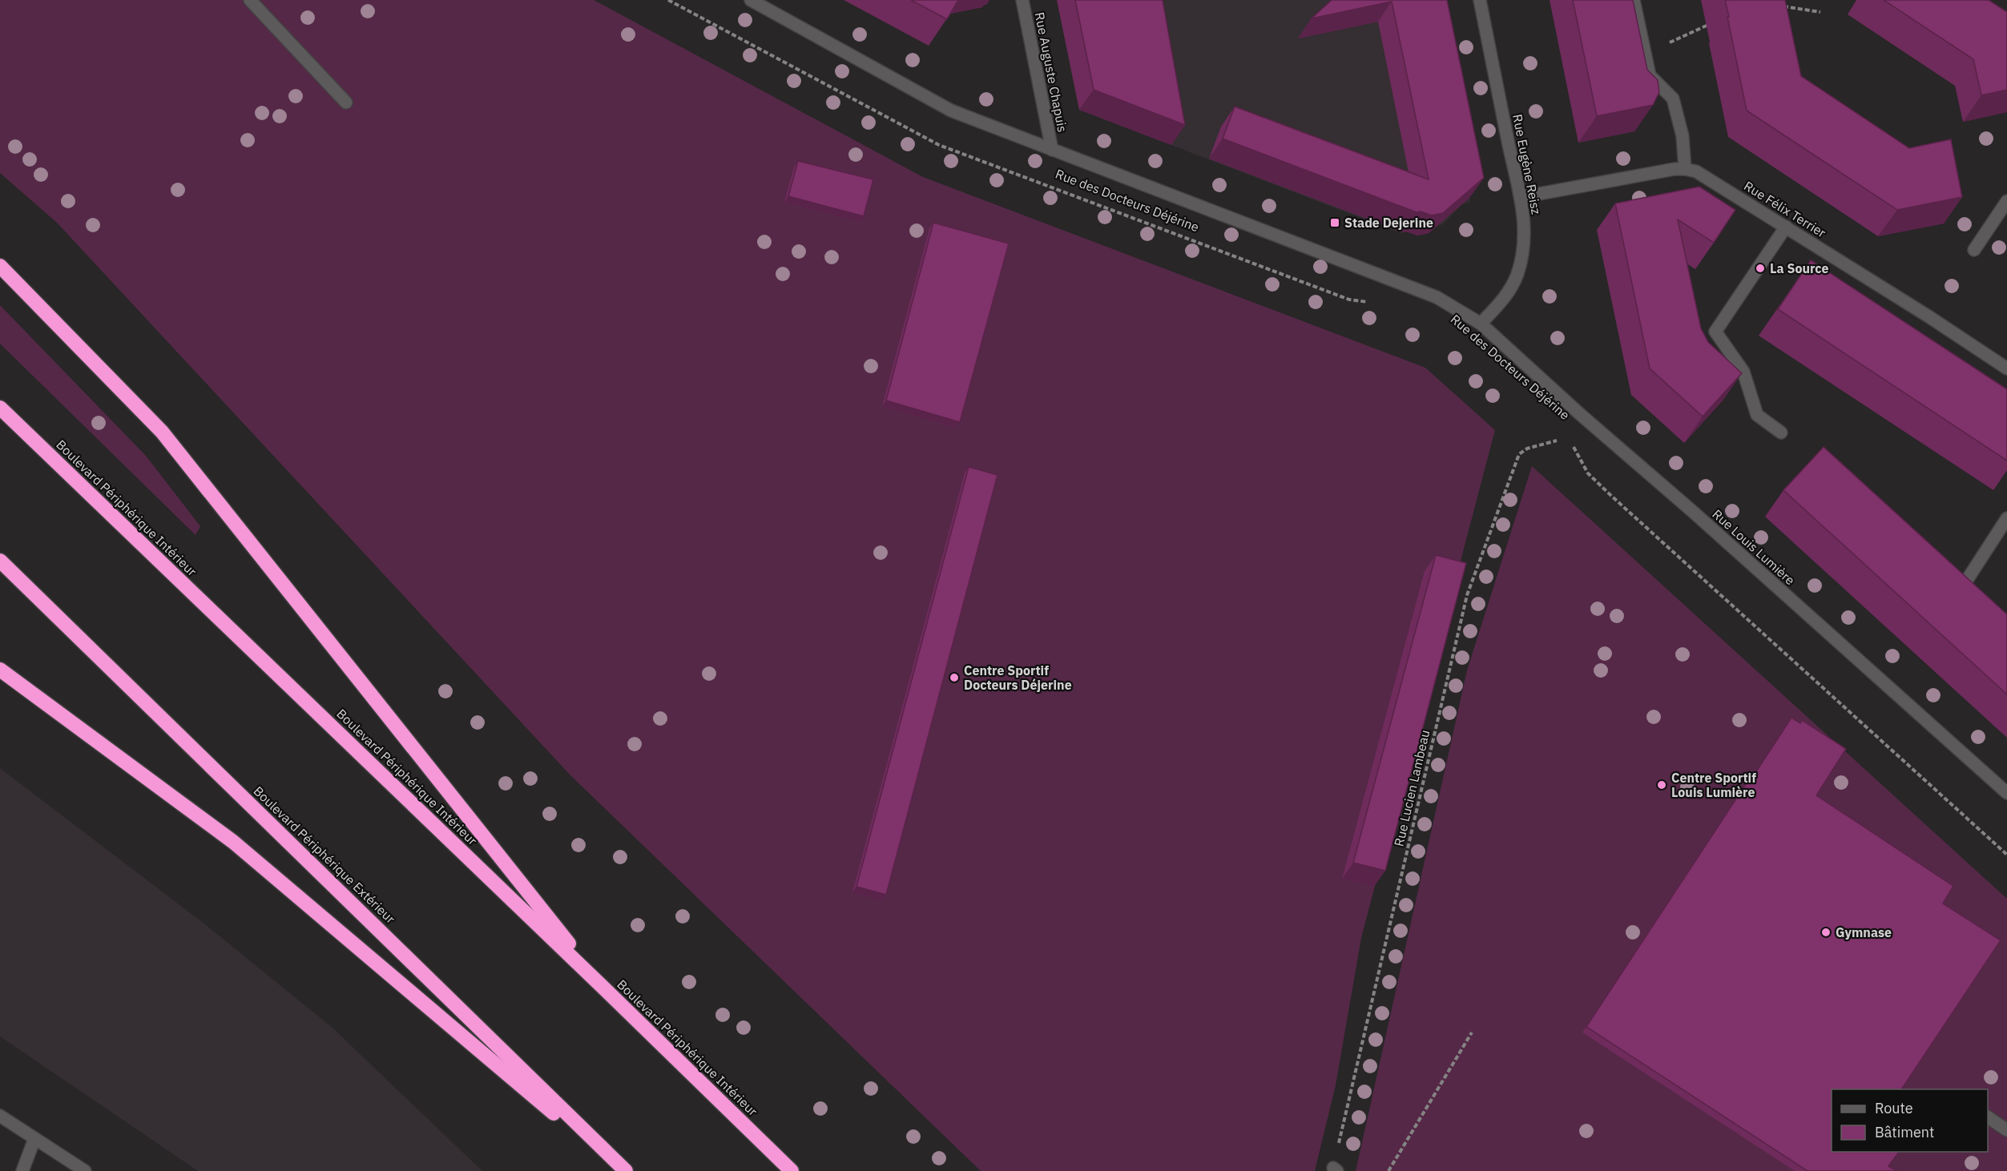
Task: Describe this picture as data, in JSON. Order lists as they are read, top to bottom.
{
  "streets": {
    "highway": ["Boulevard Périphérique Intérieur", "Boulevard Périphérique Extérieur"],
    "street": [
      "Rue Auguste Chapuis",
      "Rue Eugène Reisz",
      "Rue des Docteurs Déjérine",
      "Rue Félix Terrier",
      "Rue Louis Lumière"
    ],
    "path": ["Rue Lucien Lambeau"]
  },
  "crossings": [
    ["Rue Auguste Chapuis", "Rue des Docteurs Déjérine"],
    ["Rue Eugène Reisz", "Rue des Docteurs Déjérine"],
    ["Rue Eugène Reisz", "Rue Louis Lumière"],
    ["Rue des Docteurs Déjérine", "Rue Louis Lumière"]
  ],
  "places": {
    "transit": ["Stade Dejerine"],
    "other": [
      "La Source",
      "Centre Sportif Docteurs Déjerine",
      "Centre Sportif Louis Lumière",
      "Gymnase"
    ]
  },
  "legend": ["Route", "Bâtiment"]
}
